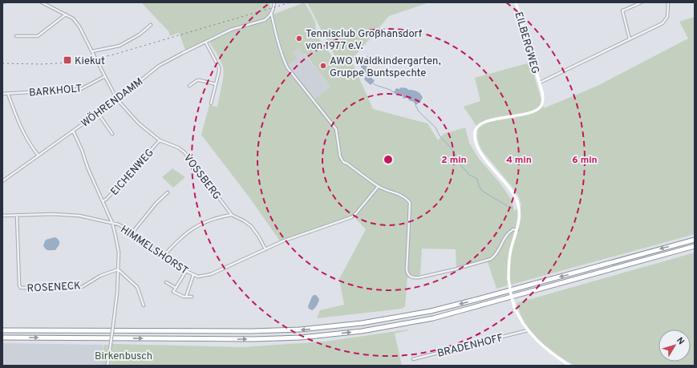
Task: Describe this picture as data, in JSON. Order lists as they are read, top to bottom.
{
  "streets": {
    "main road": ["EILBERGWEG"],
    "street": [
      "BARKHOLT",
      "WÖHRENDAMM",
      "EICHENWEG",
      "VOSSBERG",
      "HIMMELSHORST",
      "ROSENECK",
      "BRADENHOFF"
    ]
  },
  "crossings": [
    ["BARKHOLT", "VOSSBERG"],
    ["WÖHRENDAMM", "EICHENWEG"],
    ["WÖHRENDAMM", "VOSSBERG"],
    ["WÖHRENDAMM", "HIMMELSHORST"],
    ["WÖHRENDAMM", "ROSENECK"],
    ["EICHENWEG", "VOSSBERG"],
    ["VOSSBERG", "HIMMELSHORST"],
    ["HIMMELSHORST", "ROSENECK"]
  ],
  "parks": ["Birkenbusch"],
  "places": {
    "other": ["Tennisclub Großhansdorf von 1977 e.V.", "AWO Waldkindergarten, Gruppe Buntspechte"],
    "transit": ["Kiekut"]
  },
  "north": "top right",
  "rings": ["2 min", "4 min", "6 min"]
}
